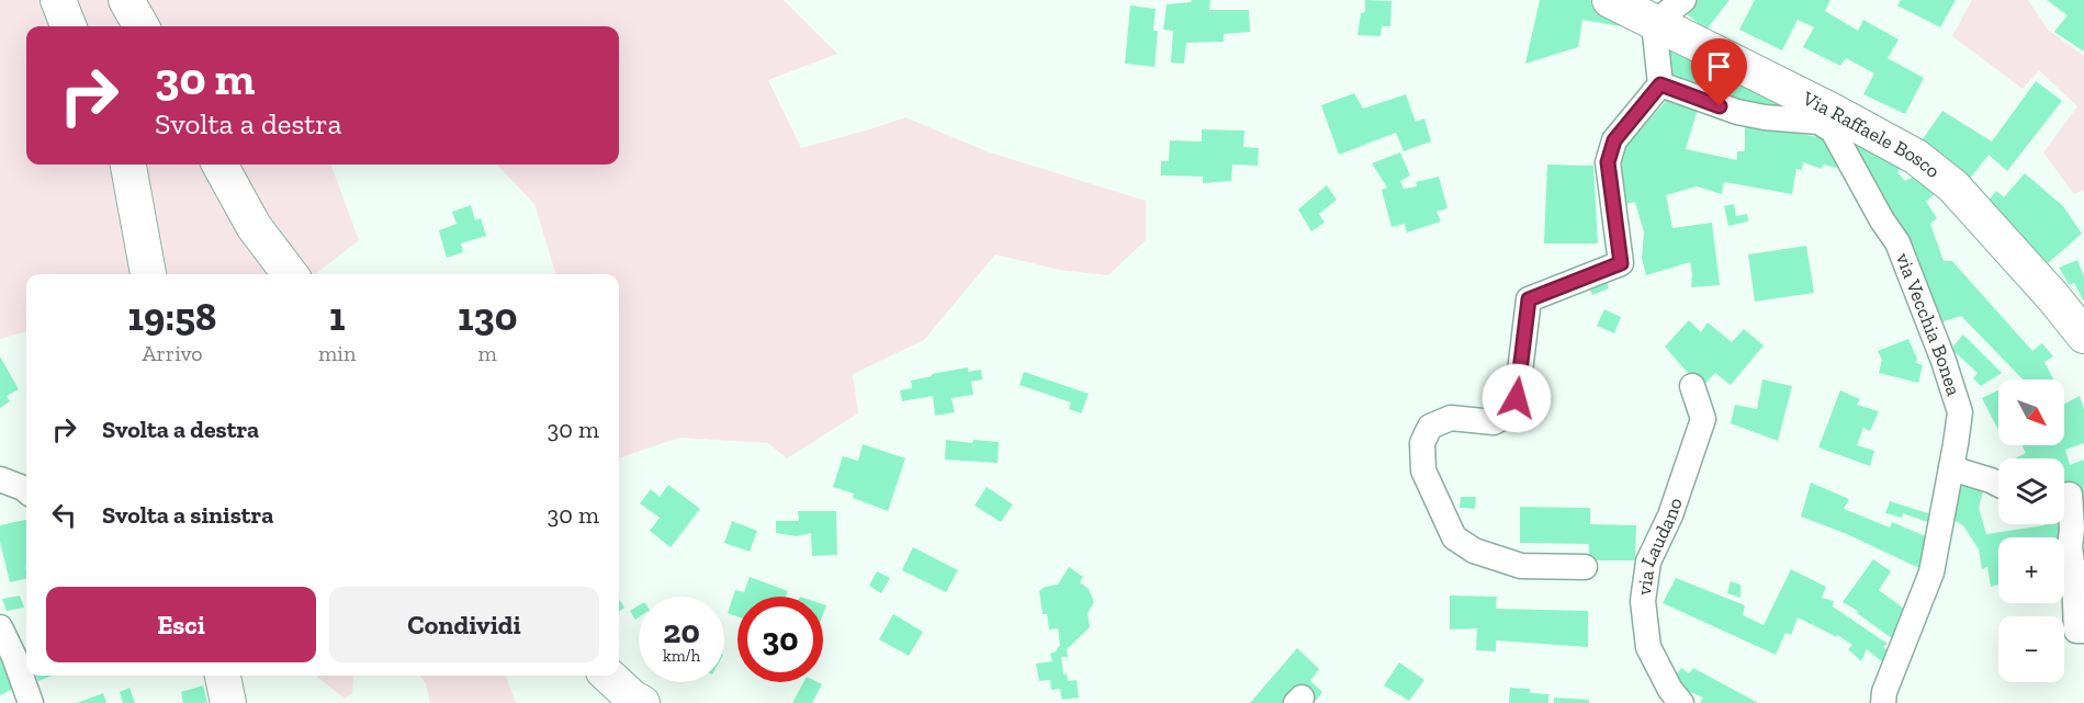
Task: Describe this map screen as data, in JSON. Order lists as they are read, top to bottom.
{
  "streets": {
    "street": ["Via Raffaele Bosco", "via Vecchia Bonea", "via Laudano"]
  },
  "north": "bottom right",
  "page": {
    "turn": ["30 m", "Svolta a destra"],
    "eta": [
      "19:58",
      "Arrivo",
      "1",
      "min",
      "130",
      "m"
    ],
    "map_buttons": ["+", "−"],
    "list": [
      {
        "name": "Svolta a destra",
        "value": "30 m"
      },
      {
        "name": "Svolta a sinistra",
        "value": "30 m"
      }
    ],
    "buttons": ["Esci", "Condividi"],
    "speed": "20 km/h",
    "limit": "30"
  }
}
